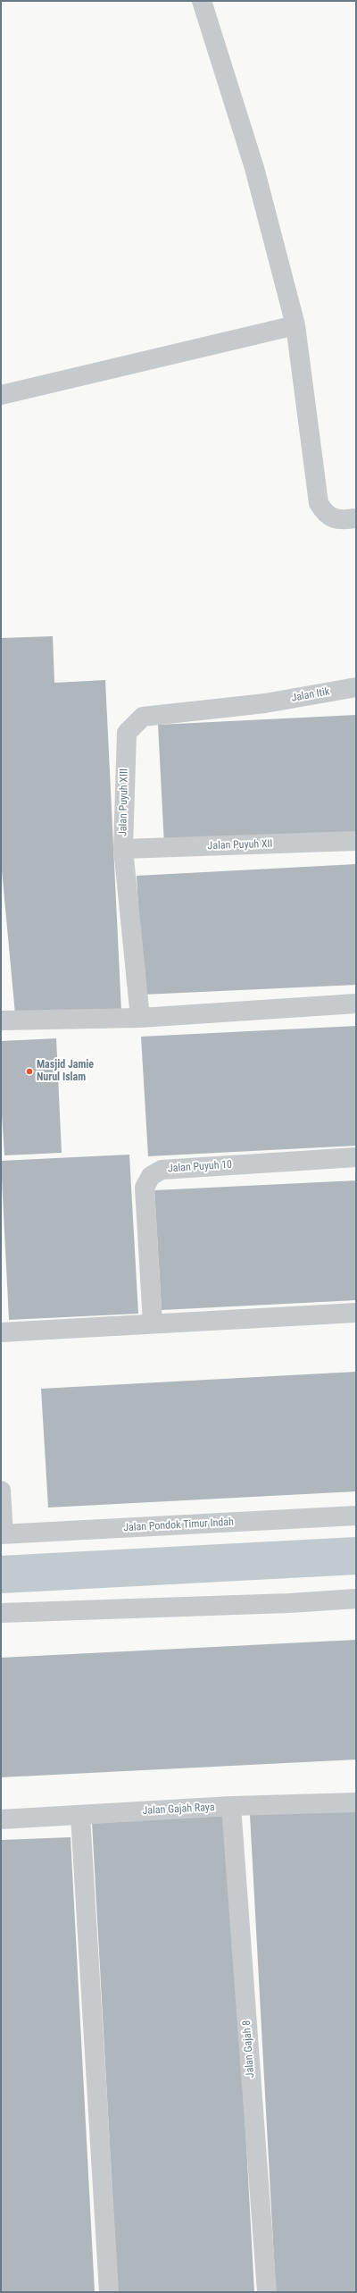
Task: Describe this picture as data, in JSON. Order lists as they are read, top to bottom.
{
  "streets": {
    "street": [
      "Jalan Itik",
      "Jalan Puyuh XIII",
      "Jalan Puyuh XII",
      "Jalan Puyuh 10",
      "Jalan Pondok Timur Indah",
      "Jalan Gajah Raya",
      "Jalan Gajah 8"
    ]
  },
  "crossings": [
    ["Jalan Itik", "Jalan Puyuh XIII"],
    ["Jalan Puyuh XIII", "Jalan Puyuh XII"],
    ["Jalan Gajah Raya", "Jalan Gajah 8"]
  ],
  "places": ["Masjid Jamie Nurul Islam"]
}
